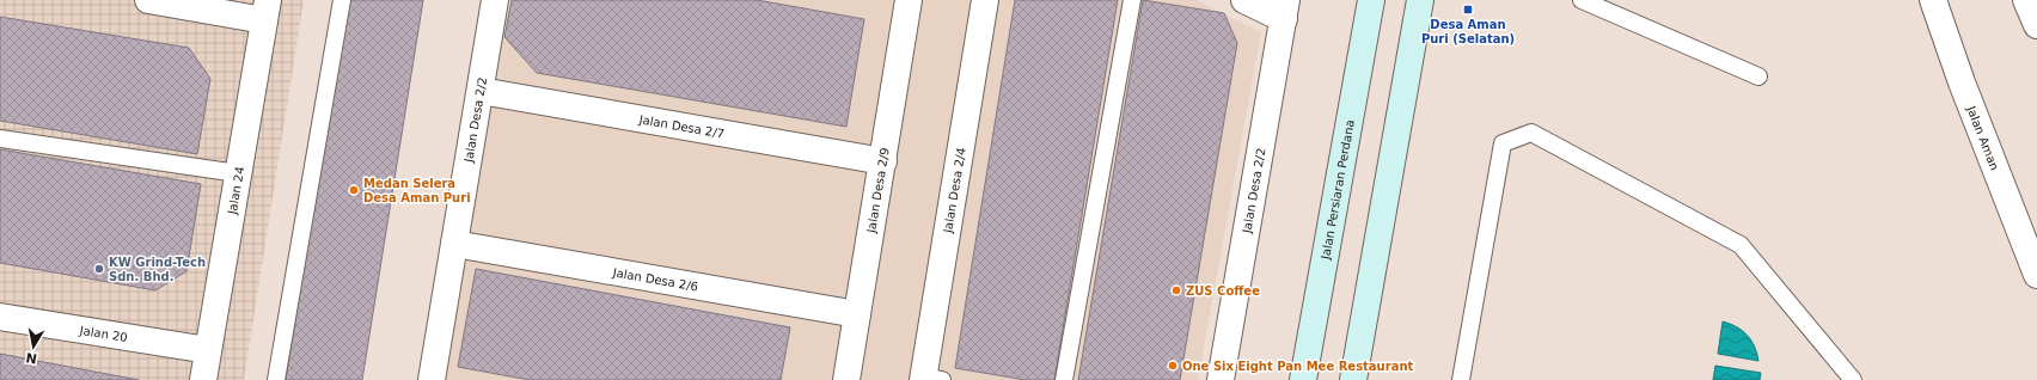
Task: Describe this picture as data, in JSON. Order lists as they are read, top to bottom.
{
  "streets": {
    "main road": ["Jalan Persiaran Perdana"],
    "street": [
      "Jalan Desa 2/2",
      "Jalan Desa 2/7",
      "Jalan Aman",
      "Jalan 24",
      "Jalan Desa 2/9",
      "Jalan Desa 2/4",
      "Jalan Desa 2/6",
      "Jalan 20"
    ]
  },
  "crossings": [
    ["Jalan Desa 2/2", "Jalan Desa 2/7"],
    ["Jalan Desa 2/2", "Jalan Desa 2/6"],
    ["Jalan Desa 2/7", "Jalan Desa 2/9"],
    ["Jalan 24", "Jalan 20"],
    ["Jalan Desa 2/9", "Jalan Desa 2/6"]
  ],
  "places": {
    "transit": ["Desa Aman Puri (Selatan)"],
    "other": [
      "Medan Selera Desa Aman Puri",
      "KW Grind-Tech Sdn. Bhd.",
      "ZUS Coffee",
      "One Six Eight Pan Mee Restaurant"
    ]
  },
  "north": "bottom"
}
